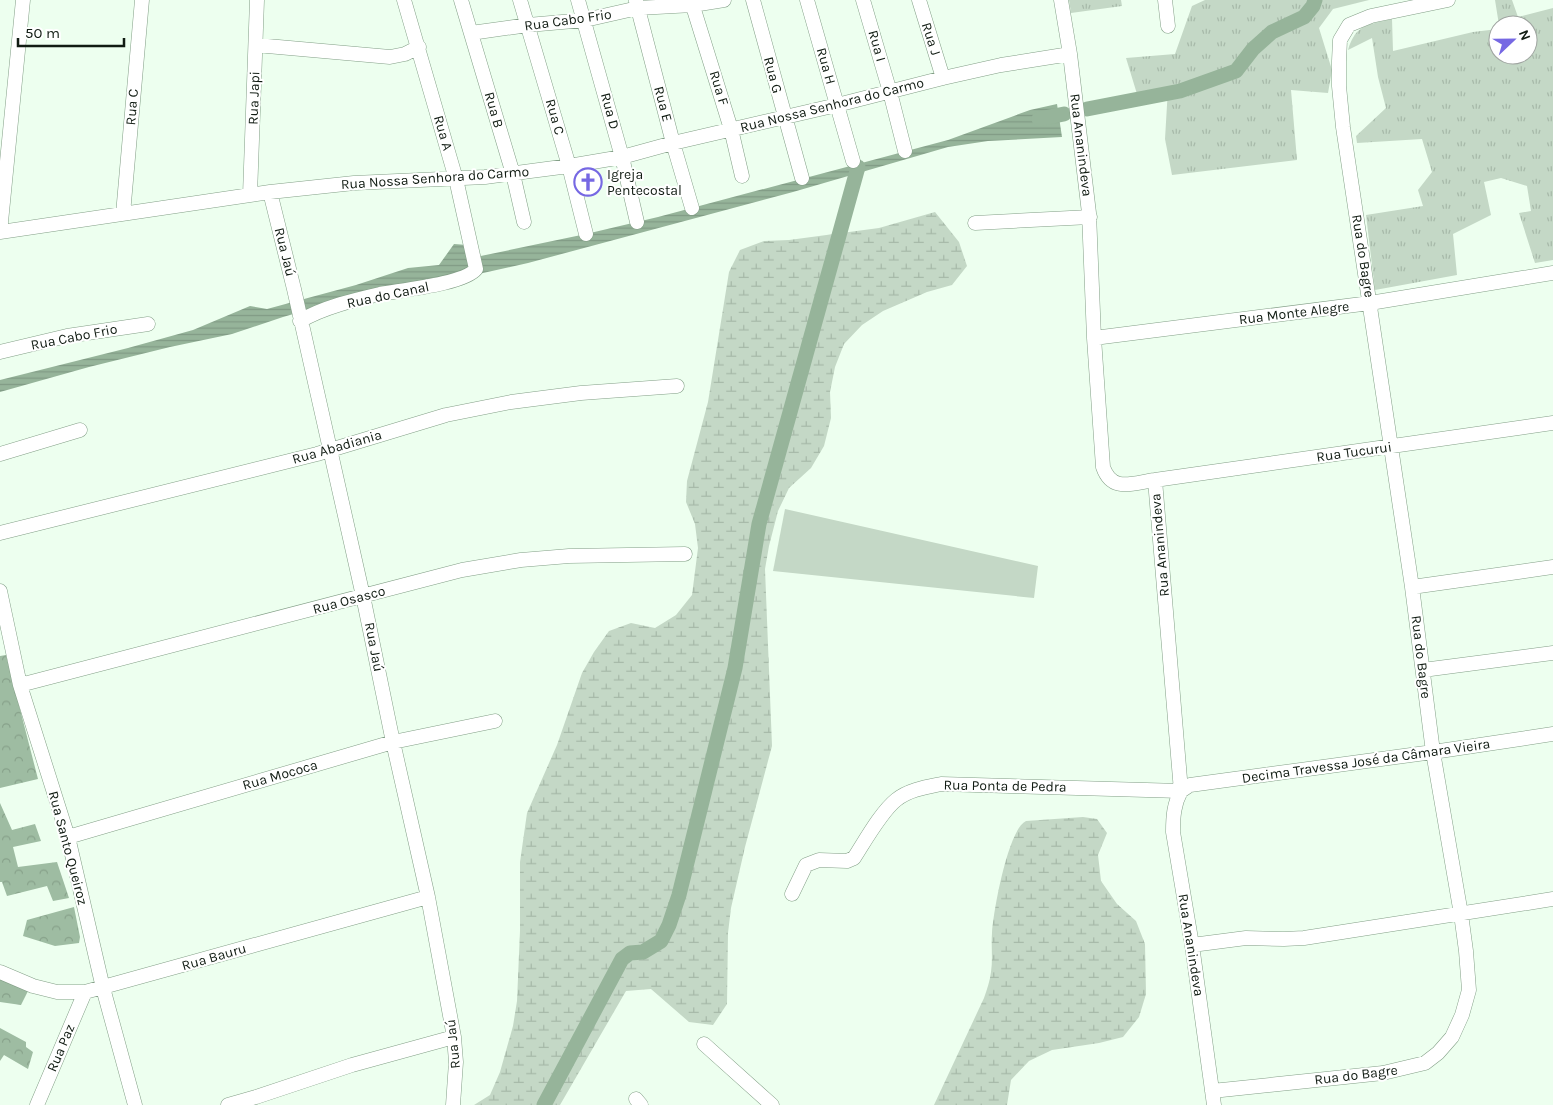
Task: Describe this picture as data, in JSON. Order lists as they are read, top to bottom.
{
  "streets": {
    "street": [
      "Rua Cabo Frio",
      "Rua J",
      "Rua I",
      "Rua H",
      "Rua G",
      "Rua F",
      "Rua Japi",
      "Rua E",
      "Rua Nossa Senhora do Carmo",
      "Rua C",
      "Rua B",
      "Rua D",
      "Rua A",
      "Rua Ananindeva",
      "Rua Jaú",
      "Rua do Bagre",
      "Rua do Canal",
      "Rua Monte Alegre",
      "Rua Abadiania",
      "Rua Tucurui",
      "Rua Osasco",
      "Decima Travessa José da Câmara Vieira",
      "Rua Mococa",
      "Rua Ponta de Pedra",
      "Rua Santo Queiroz",
      "Rua Bauru",
      "Rua Paz"
    ]
  },
  "crossings": [
    ["Rua Cabo Frio", "Rua F"],
    ["Rua Cabo Frio", "Rua E"],
    ["Rua Cabo Frio", "Rua C"],
    ["Rua Cabo Frio", "Rua B"],
    ["Rua Cabo Frio", "Rua D"],
    ["Rua J", "Rua Nossa Senhora do Carmo"],
    ["Rua I", "Rua Nossa Senhora do Carmo"],
    ["Rua H", "Rua Nossa Senhora do Carmo"],
    ["Rua G", "Rua Nossa Senhora do Carmo"],
    ["Rua F", "Rua Nossa Senhora do Carmo"],
    ["Rua Japi", "Rua Nossa Senhora do Carmo"],
    ["Rua E", "Rua Nossa Senhora do Carmo"],
    ["Rua Nossa Senhora do Carmo", "Rua C"],
    ["Rua Nossa Senhora do Carmo", "Rua B"],
    ["Rua Nossa Senhora do Carmo", "Rua D"],
    ["Rua Nossa Senhora do Carmo", "Rua A"],
    ["Rua Nossa Senhora do Carmo", "Rua Ananindeva"],
    ["Rua Nossa Senhora do Carmo", "Rua Jaú"],
    ["Rua A", "Rua do Canal"],
    ["Rua Ananindeva", "Rua do Bagre"],
    ["Rua Ananindeva", "Rua Monte Alegre"],
    ["Rua Ananindeva", "Rua Tucurui"],
    ["Rua Ananindeva", "Decima Travessa José da Câmara Vieira"],
    ["Rua Ananindeva", "Rua Ponta de Pedra"],
    ["Rua Jaú", "Rua do Canal"],
    ["Rua Jaú", "Rua Abadiania"],
    ["Rua Jaú", "Rua Osasco"],
    ["Rua Jaú", "Rua Mococa"],
    ["Rua Jaú", "Rua Bauru"],
    ["Rua do Bagre", "Rua Monte Alegre"],
    ["Rua do Bagre", "Rua Tucurui"],
    ["Rua do Bagre", "Decima Travessa José da Câmara Vieira"],
    ["Rua Osasco", "Rua Santo Queiroz"],
    ["Decima Travessa José da Câmara Vieira", "Rua Ponta de Pedra"],
    ["Rua Mococa", "Rua Santo Queiroz"],
    ["Rua Santo Queiroz", "Rua Bauru"],
    ["Rua Bauru", "Rua Paz"]
  ],
  "places": {
    "church": ["Igreja Pentecostal"]
  },
  "scale_bar": "50 m",
  "north": "right"
}
